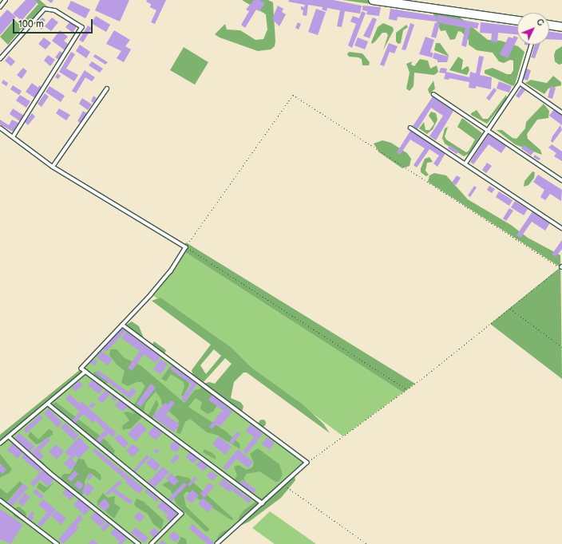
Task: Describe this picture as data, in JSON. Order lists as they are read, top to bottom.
{
  "scale_bar": "100 m",
  "north": "top right"
}
